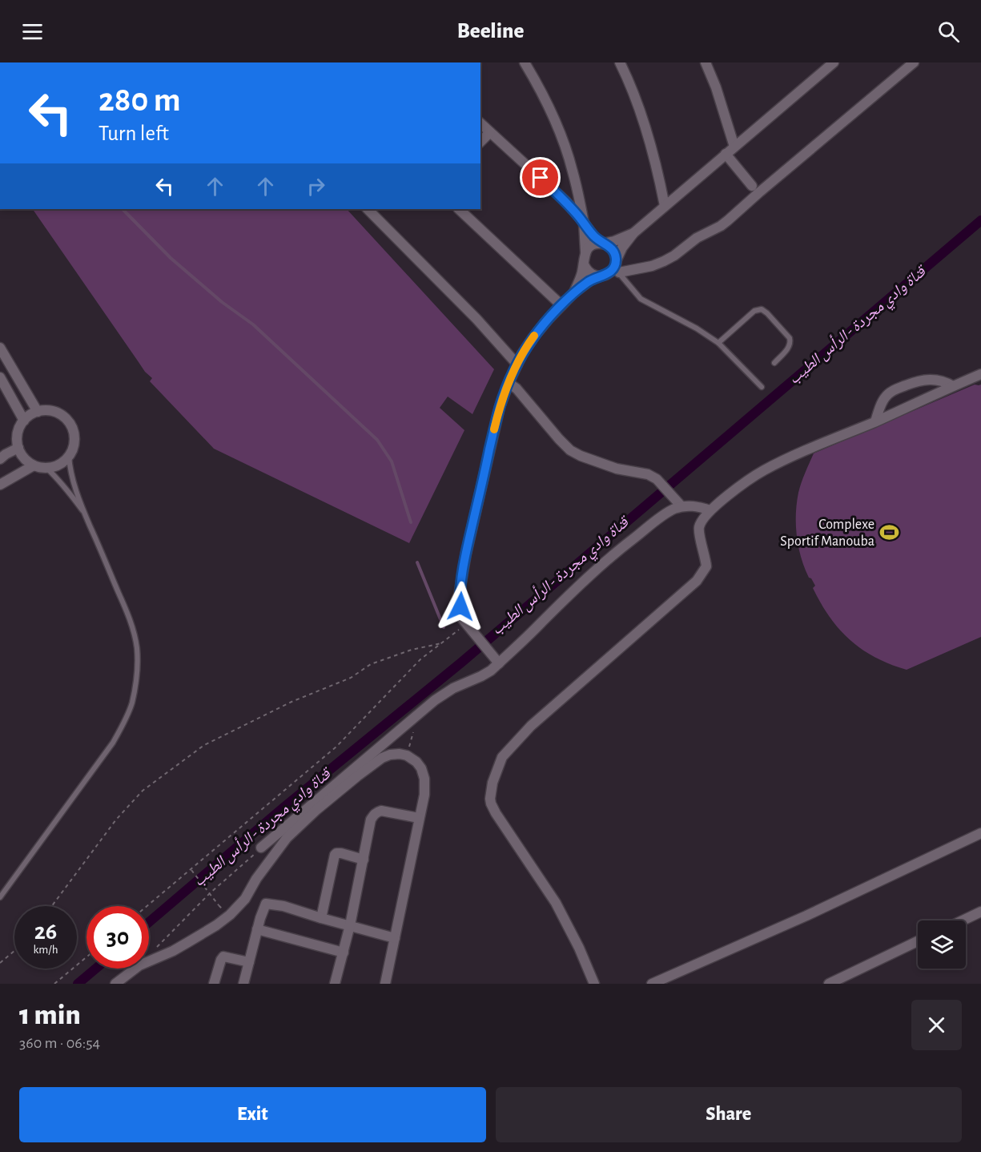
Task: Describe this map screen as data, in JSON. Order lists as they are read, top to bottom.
{
  "water": ["قناة وادي مجردة - الرأس الطيب"],
  "places": {
    "sports": ["Complexe Sportif Manouba"]
  },
  "page": {
    "header": "Beeline",
    "turn": ["280 m", "Turn left"],
    "speed": "26 km/h",
    "limit": "30",
    "heading": ["1 min", "360 m · 06:54"],
    "buttons": ["Exit", "Share"]
  }
}
